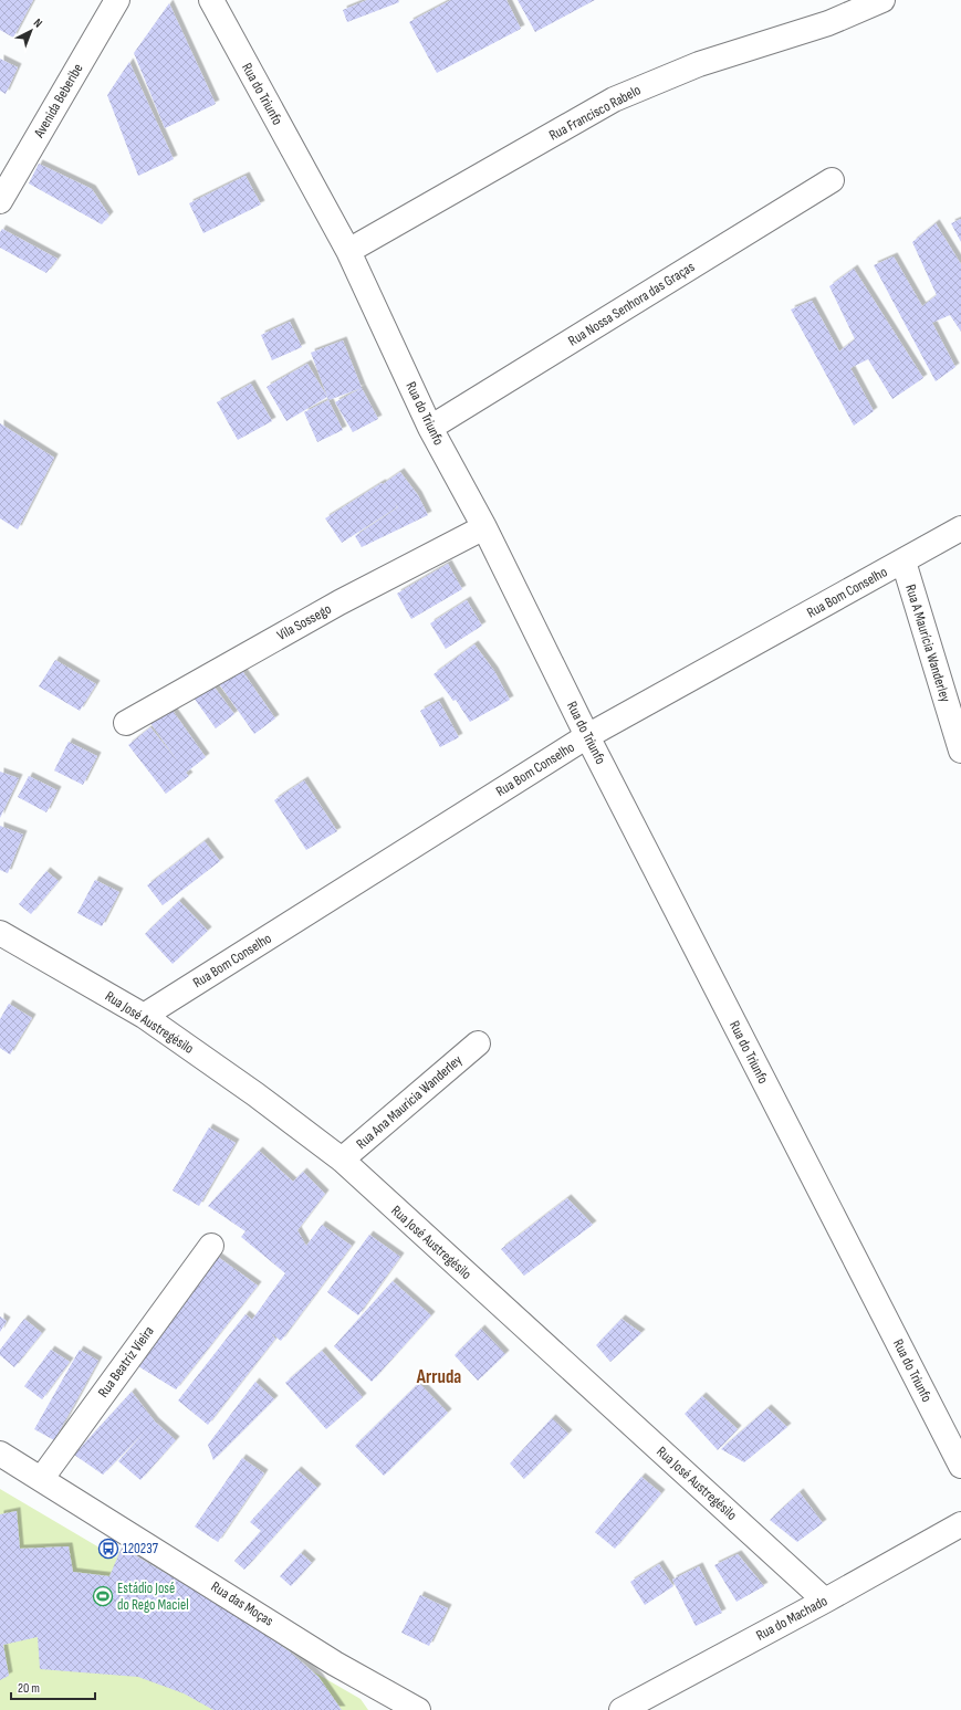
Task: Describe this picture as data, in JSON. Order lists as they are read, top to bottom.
{
  "streets": {
    "street": [
      "Rua do Triunfo",
      "Avenida Beberibe",
      "Rua Francisco Rabelo",
      "Rua Nossa Senhora das Graças",
      "Rua Bom Conselho",
      "Vila Sossego",
      "Rua A Maurícia Wanderley",
      "Rua José Austregésilo",
      "Rua Ana Maurícia Wanderley",
      "Rua Beatriz Vieira",
      "Rua das Moças",
      "Rua do Machado"
    ]
  },
  "crossings": [
    ["Rua do Triunfo", "Rua Francisco Rabelo"],
    ["Rua do Triunfo", "Rua Nossa Senhora das Graças"],
    ["Rua do Triunfo", "Rua Bom Conselho"],
    ["Rua do Triunfo", "Vila Sossego"],
    ["Rua Bom Conselho", "Rua A Maurícia Wanderley"],
    ["Rua Bom Conselho", "Rua José Austregésilo"],
    ["Rua José Austregésilo", "Rua Ana Maurícia Wanderley"],
    ["Rua José Austregésilo", "Rua do Machado"],
    ["Rua Beatriz Vieira", "Rua das Moças"]
  ],
  "districts": ["Arruda"],
  "places": {
    "bus stop": ["120237"],
    "sports": ["Estádio José do Rego Maciel"]
  },
  "scale_bar": "20 m",
  "north": "top right"
}
